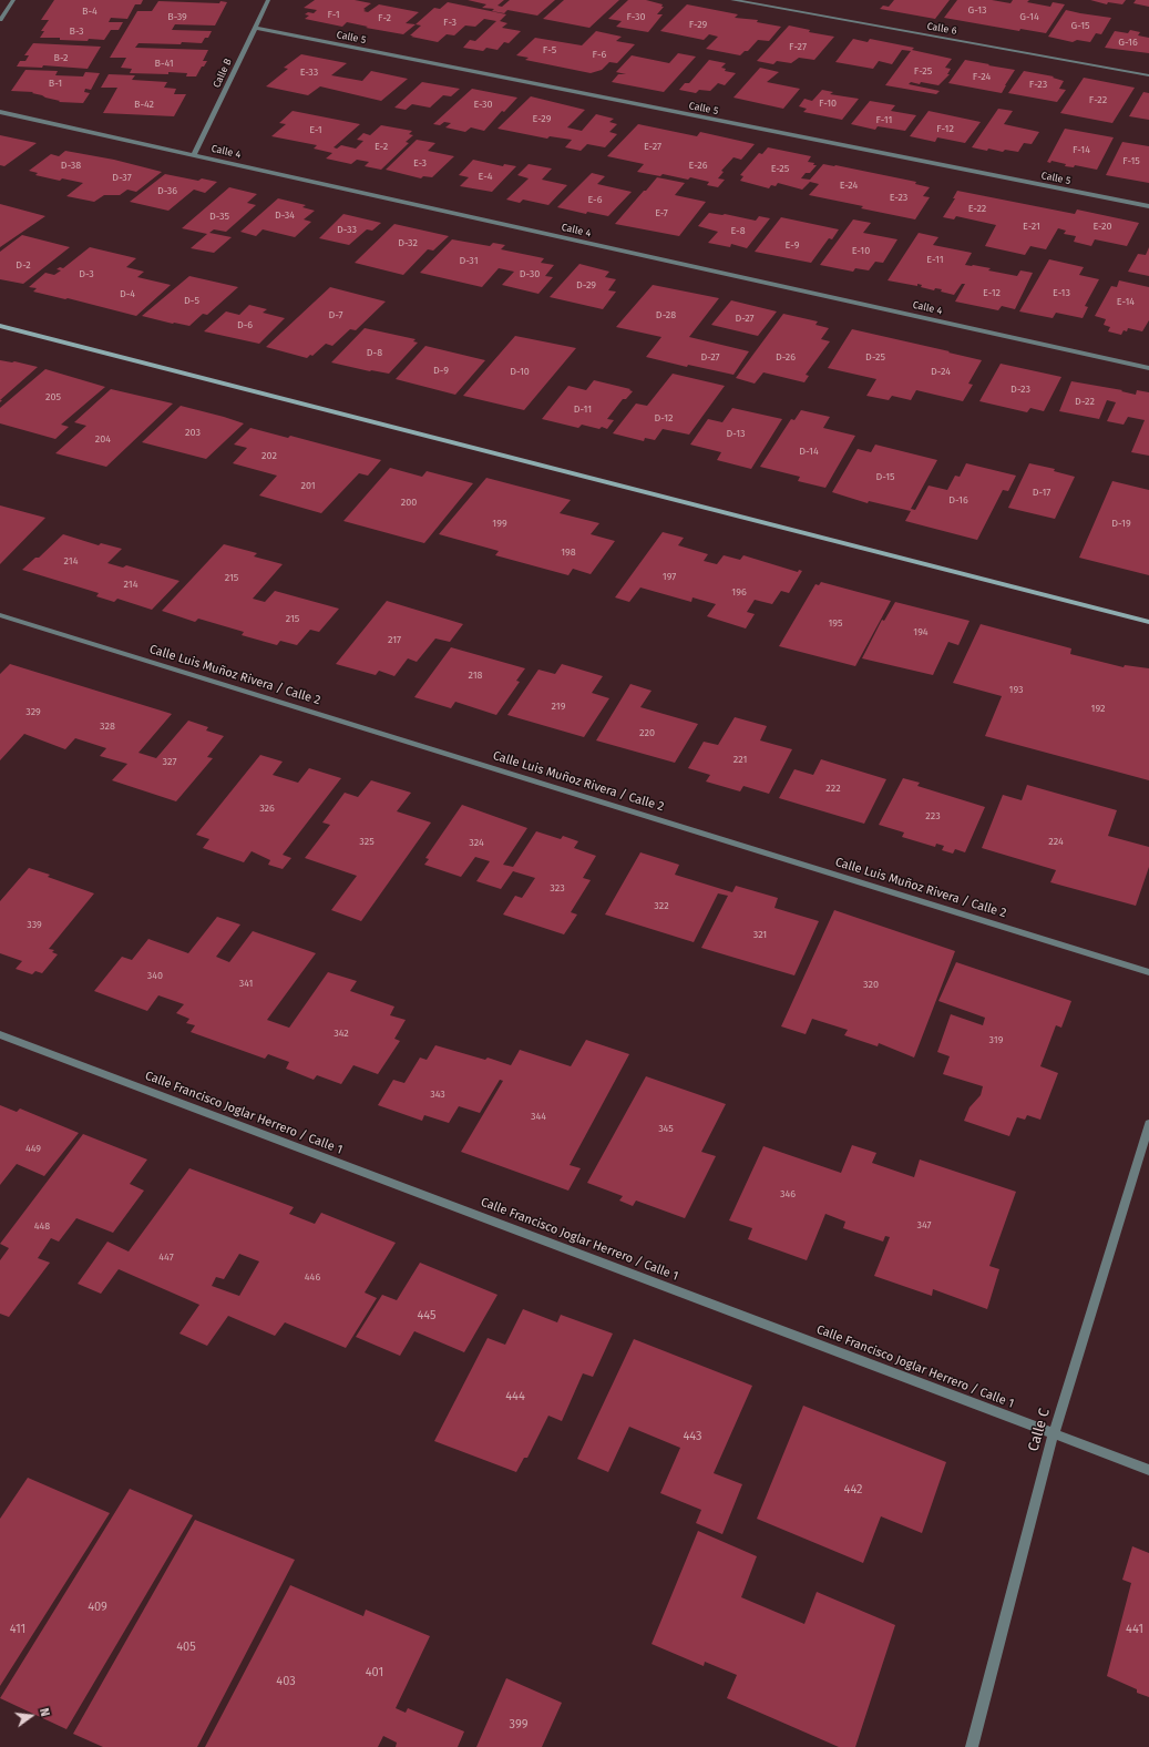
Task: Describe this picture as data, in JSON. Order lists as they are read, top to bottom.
{
  "streets": {
    "street": [
      "Calle 6",
      "Calle 5",
      "Calle B",
      "Calle 4",
      "Calle Luis Muñoz Rivera / Calle 2",
      "Calle Francisco Joglar Herrero / Calle 1",
      "Calle C"
    ]
  },
  "crossings": [
    ["Calle 5", "Calle B"],
    ["Calle B", "Calle 4"],
    ["Calle Francisco Joglar Herrero / Calle 1", "Calle C"]
  ],
  "house_numbers": [
    "G-13",
    "B-4",
    "F-1",
    "B-39",
    "F-30",
    "G-14",
    "F-2",
    "F-3",
    "F-29",
    "G-15",
    "B-3",
    "G-16",
    "F-27",
    "F-5",
    "F-6",
    "B-2",
    "B-41",
    "F-25",
    "E-33",
    "F-24",
    "B-1",
    "F-23",
    "F-22",
    "F-10",
    "B-42",
    "E-30",
    "E-29",
    "F-11",
    "F-12",
    "E-1",
    "E-2",
    "E-27",
    "F-14",
    "F-15",
    "E-3",
    "D-38",
    "E-26",
    "E-25",
    "E-4",
    "D-37",
    "E-24",
    "D-36",
    "E-23",
    "E-6",
    "E-22",
    "E-7",
    "D-34",
    "D-35",
    "E-21",
    "E-20",
    "D-33",
    "E-8",
    "D-32",
    "E-9",
    "E-10",
    "E-11",
    "D-31",
    "D-2",
    "D-3",
    "D-30",
    "D-29",
    "E-12",
    "E-13",
    "D-4",
    "D-5",
    "E-14",
    "D-7",
    "D-28",
    "D-27",
    "D-6",
    "D-8",
    "D-27",
    "D-26",
    "D-25",
    "D-9",
    "D-10",
    "D-24",
    "D-23",
    "205",
    "D-22",
    "D-11",
    "D-12",
    "203",
    "D-13",
    "204",
    "D-14",
    "202",
    "D-15",
    "201",
    "D-17",
    "D-16",
    "200",
    "199",
    "D-19",
    "198",
    "214",
    "197",
    "215",
    "214",
    "196",
    "215",
    "195",
    "194",
    "217",
    "218",
    "193",
    "219",
    "192",
    "329",
    "328",
    "220",
    "221",
    "327",
    "222",
    "326",
    "223",
    "325",
    "224",
    "324",
    "323",
    "322",
    "339",
    "321",
    "340",
    "341",
    "320",
    "342",
    "319",
    "343",
    "344",
    "345",
    "449",
    "346",
    "347",
    "448",
    "447",
    "446",
    "445",
    "444",
    "443",
    "442",
    "409",
    "411",
    "441",
    "405",
    "401",
    "403",
    "399"
  ],
  "north": "right"
}
